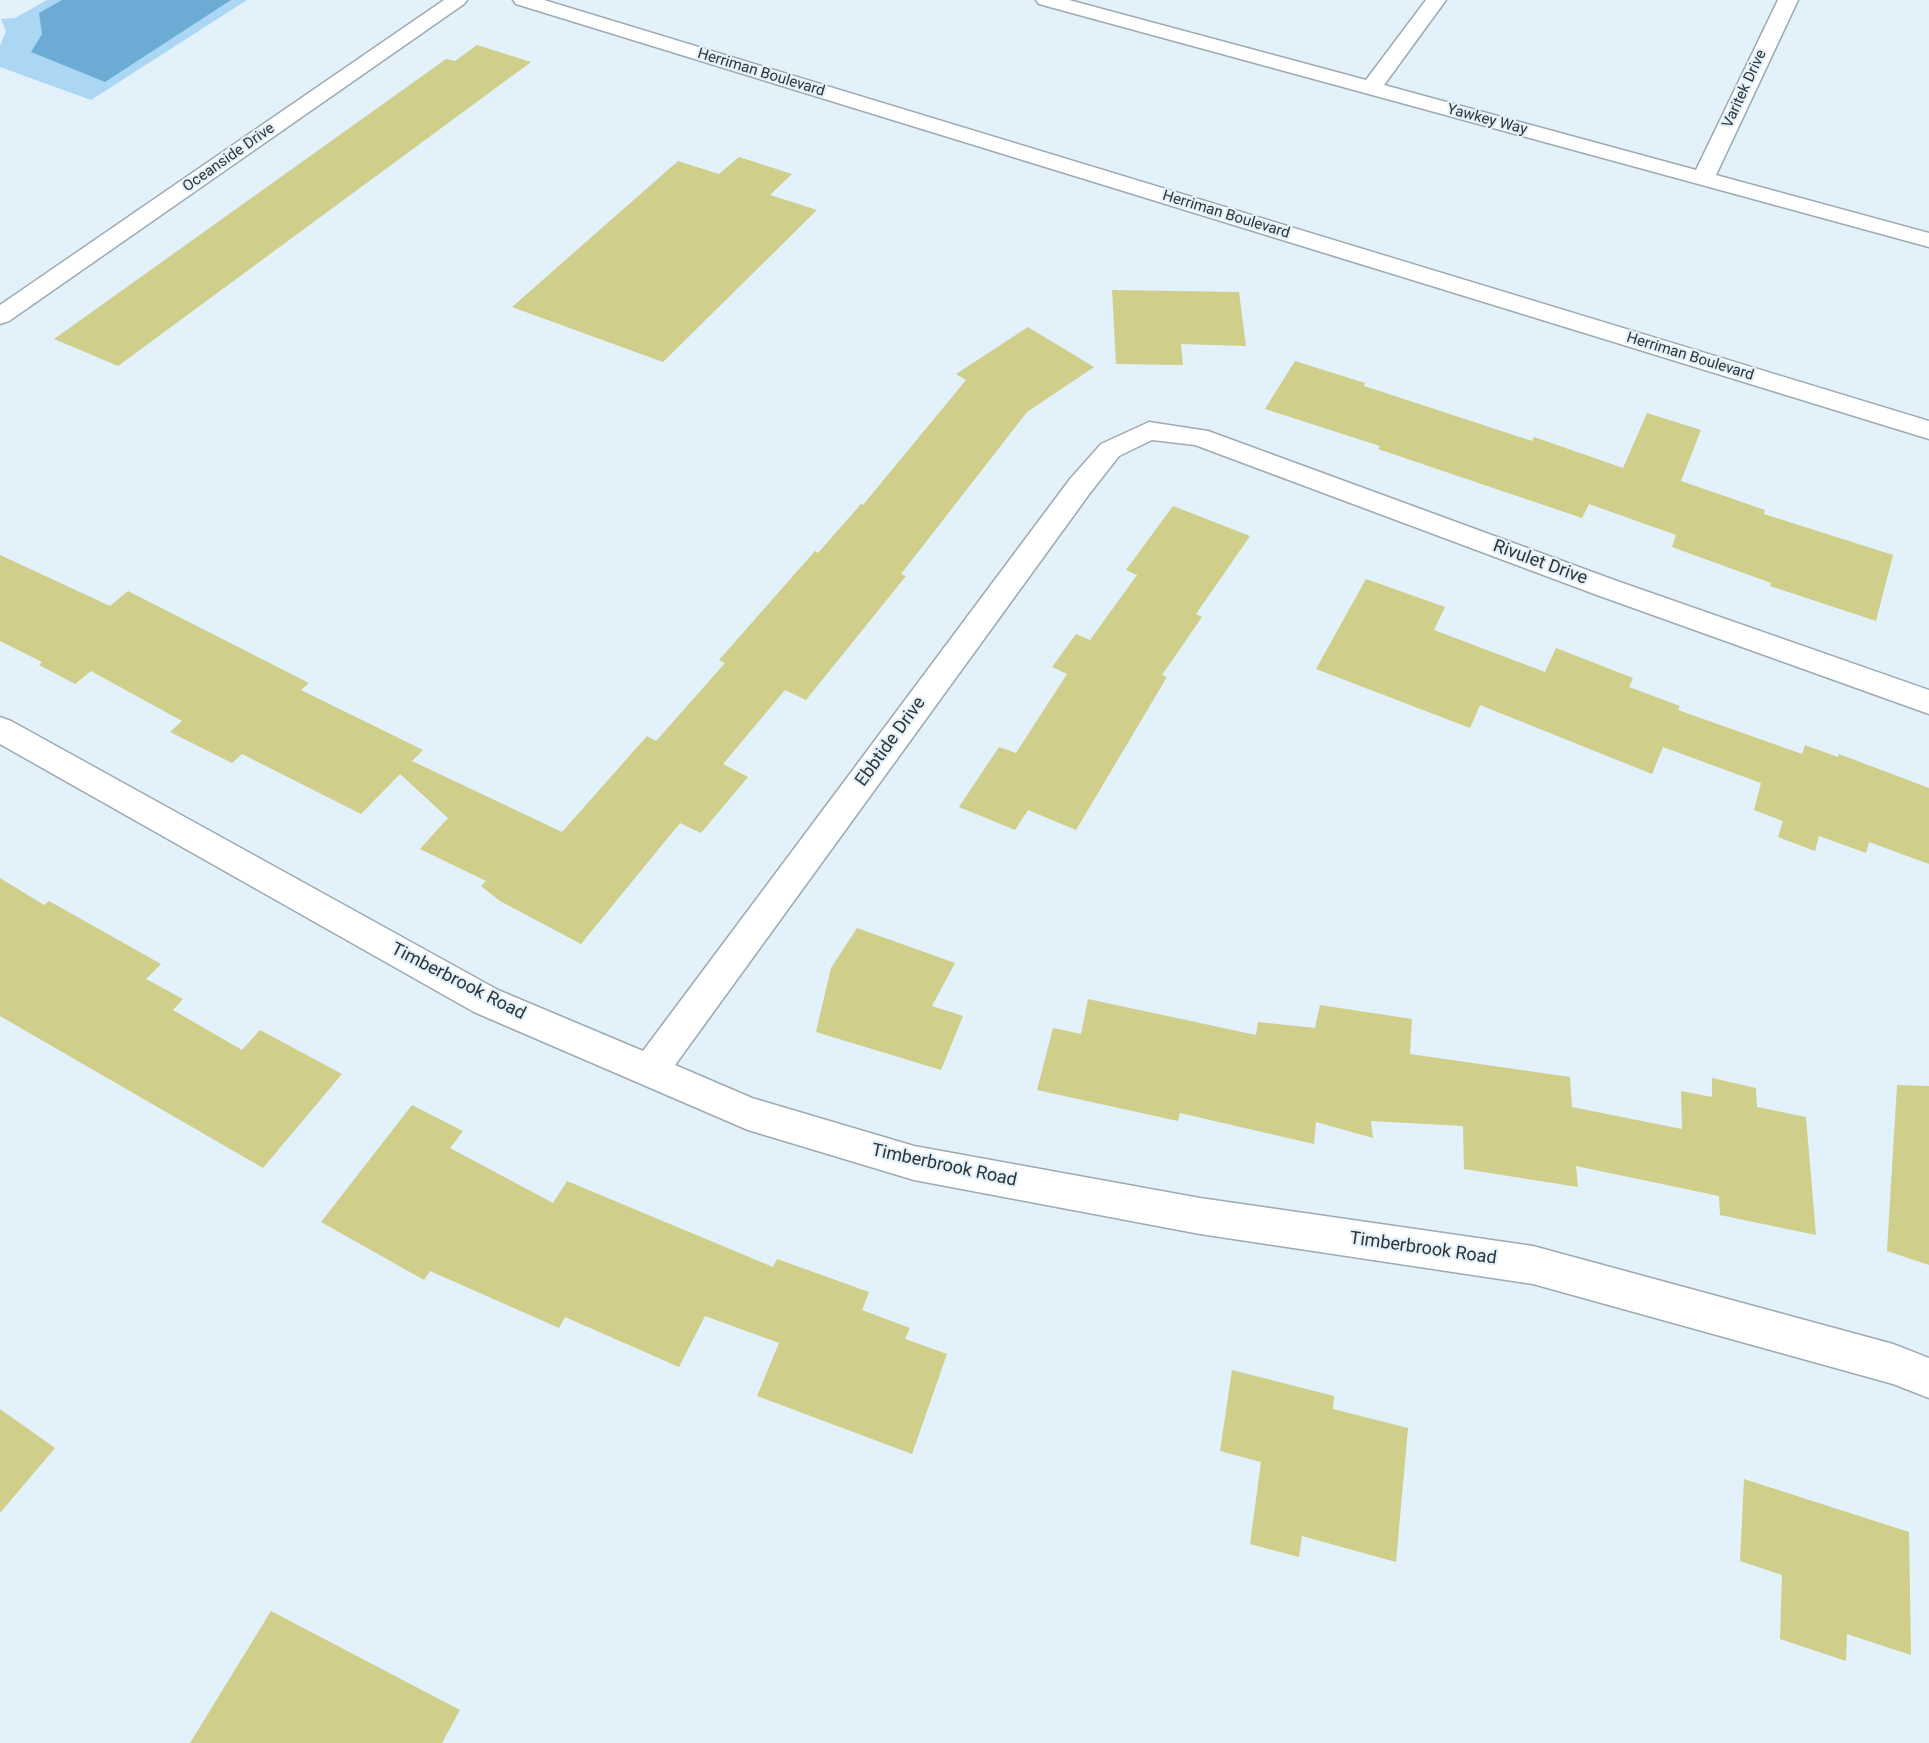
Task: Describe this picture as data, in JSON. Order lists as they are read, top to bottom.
{
  "streets": {
    "street": [
      "Herriman Boulevard",
      "Varitek Drive",
      "Yawkey Way",
      "Oceanside Drive",
      "Rivulet Drive",
      "Ebbtide Drive",
      "Timberbrook Road"
    ]
  },
  "crossings": [
    ["Varitek Drive", "Yawkey Way"],
    ["Rivulet Drive", "Ebbtide Drive"],
    ["Ebbtide Drive", "Timberbrook Road"]
  ]
}
